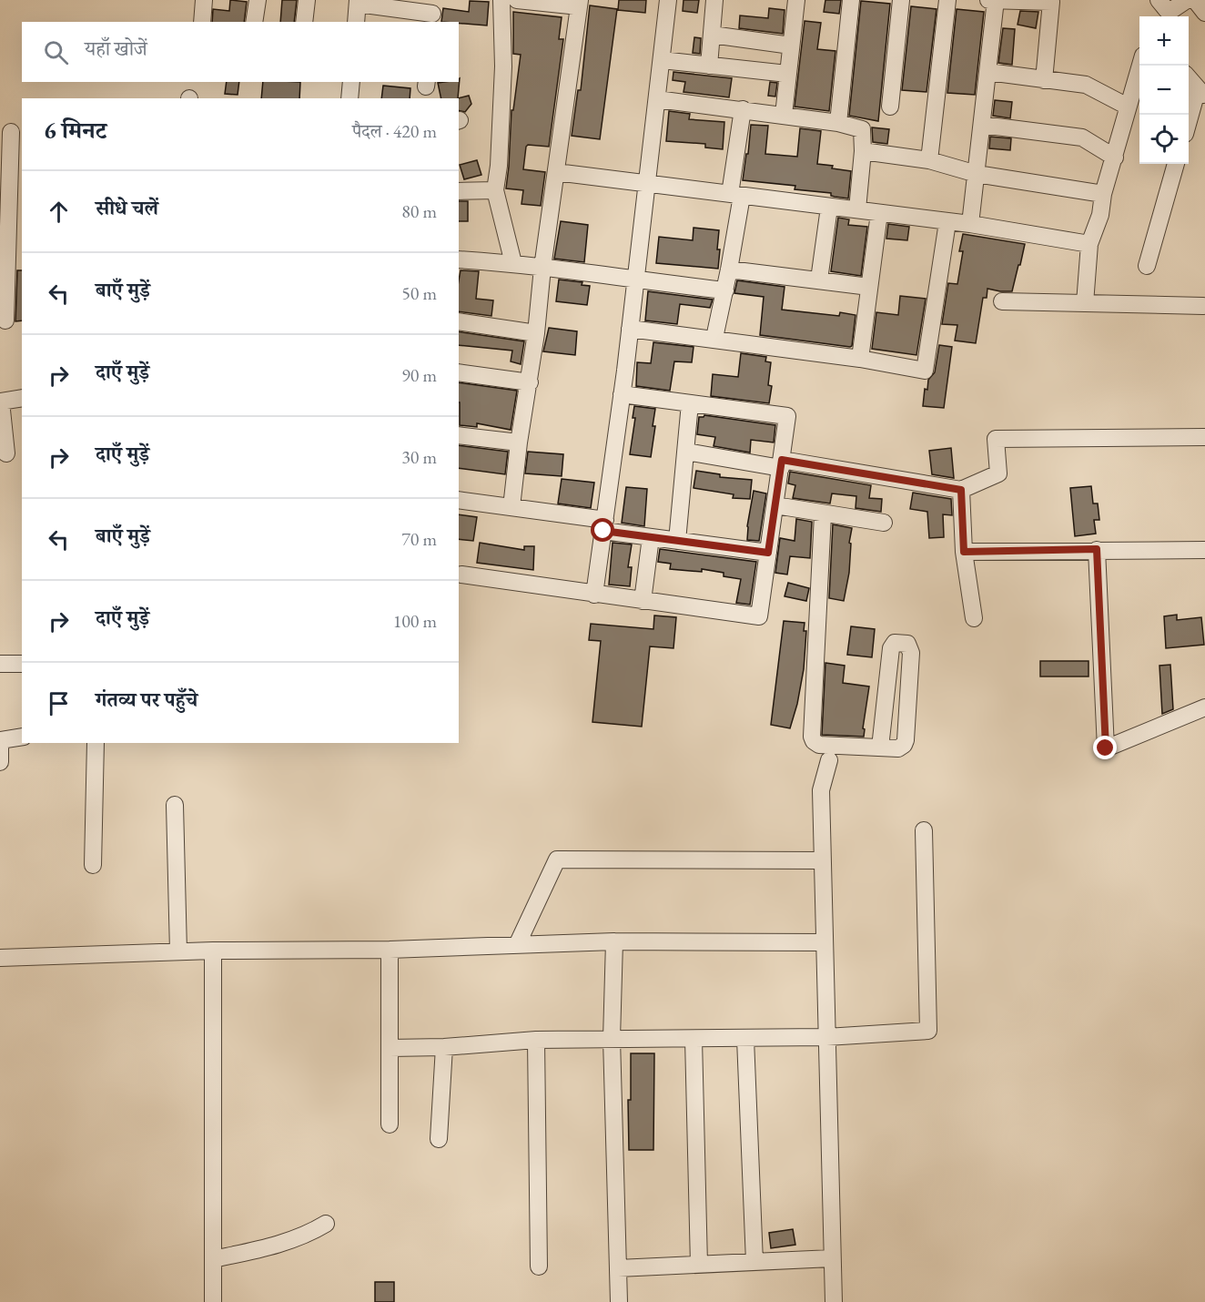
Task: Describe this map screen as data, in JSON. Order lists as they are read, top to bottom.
{
  "page": {
    "map_buttons": ["+", "−"],
    "search": "यहाँ खोजें",
    "heading": ["6 मिनट", "पैदल · 420 m"],
    "list": [
      ["सीधे चलें", "80 m"],
      ["बाएँ मुड़ें", "50 m"],
      ["दाएँ मुड़ें", "90 m"],
      ["दाएँ मुड़ें", "30 m"],
      ["बाएँ मुड़ें", "70 m"],
      ["दाएँ मुड़ें", "100 m"],
      "गंतव्य पर पहुँचे"
    ]
  }
}
